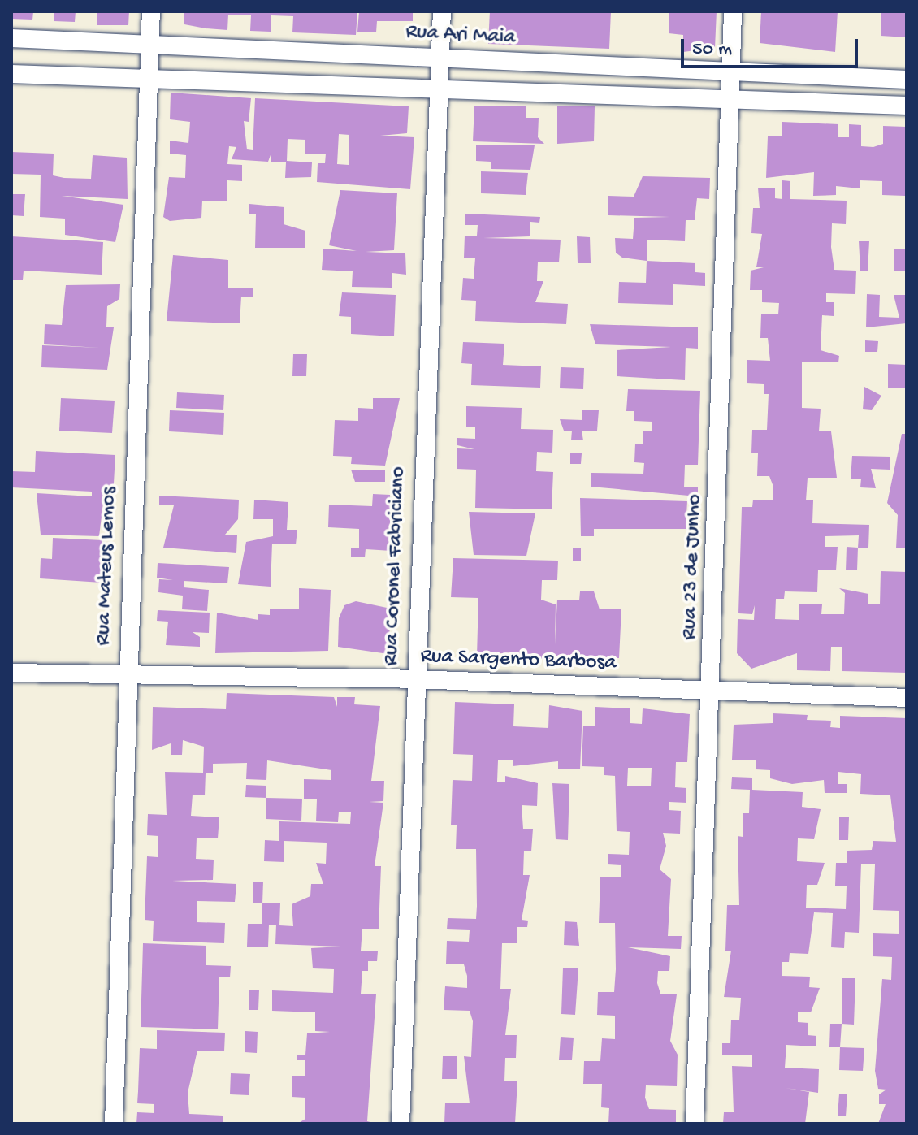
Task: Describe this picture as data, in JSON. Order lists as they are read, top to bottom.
{
  "streets": {
    "street": [
      "Rua Ari Maia",
      "Rua Mateus Lemos",
      "Rua Coronel Fabriciano",
      "Rua 23 de Junho",
      "Rua Sargento Barbosa"
    ]
  },
  "crossings": [
    ["Rua Ari Maia", "Rua Mateus Lemos"],
    ["Rua Ari Maia", "Rua Coronel Fabriciano"],
    ["Rua Ari Maia", "Rua 23 de Junho"],
    ["Rua Mateus Lemos", "Rua Sargento Barbosa"],
    ["Rua Coronel Fabriciano", "Rua Sargento Barbosa"],
    ["Rua 23 de Junho", "Rua Sargento Barbosa"]
  ],
  "scale_bar": "50 m"
}
